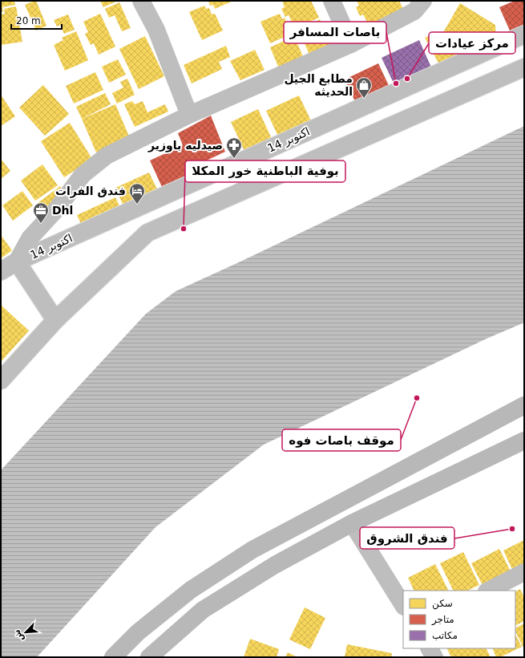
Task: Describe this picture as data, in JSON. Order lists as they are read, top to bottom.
{
  "streets": {
    "main road": ["14 اكتوبر"]
  },
  "places": {
    "other": [
      "مركز عيادات",
      "باصات المسافر",
      "بوفية الباطنية خور المكلا",
      "موقف باصات فوه",
      "فندق الشروق"
    ],
    "shop": ["مطابع الجيل الحديثه"],
    "pharmacy": ["صيدليه باوزير"],
    "hotel": ["فندق الفرات"],
    "office": ["Dhl"]
  },
  "legend": ["سكن", "متاجر", "مكاتب"],
  "scale_bar": "20 m",
  "north": "bottom left"
}
